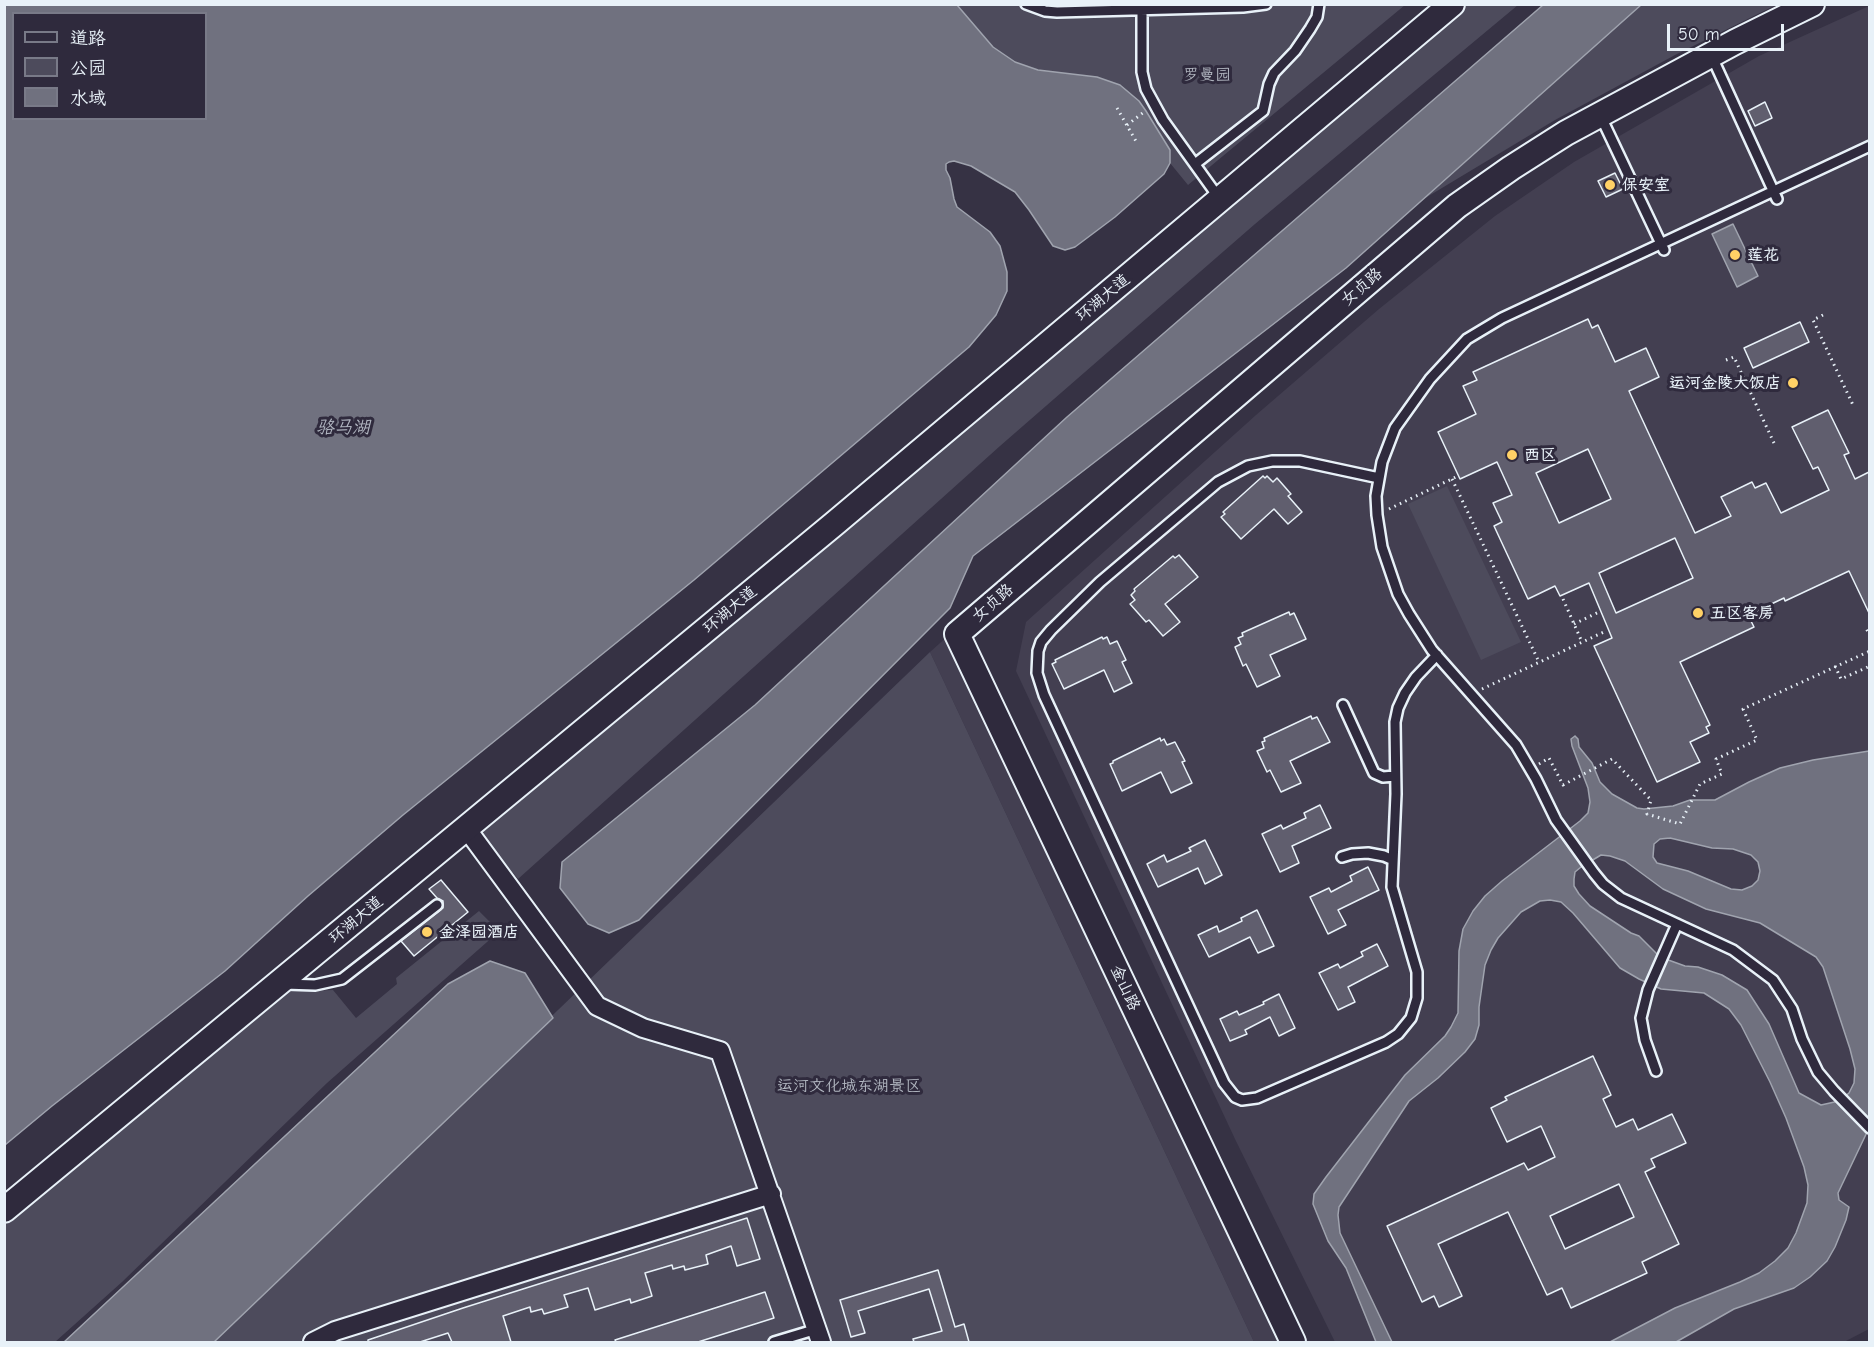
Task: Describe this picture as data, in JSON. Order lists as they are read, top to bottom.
{
  "streets": {
    "main road": ["女贞路", "环湖大道", "金山路"]
  },
  "crossings": [
    ["女贞路", "金山路"]
  ],
  "water": ["骆马湖"],
  "parks": ["罗曼园", "运河文化城东湖景区"],
  "places": [
    "保安室",
    "莲花",
    "运河金陵大饭店",
    "西区",
    "五区客房",
    "金泽园酒店"
  ],
  "legend": ["道路", "公园", "水域"],
  "scale_bar": "50 m"
}
